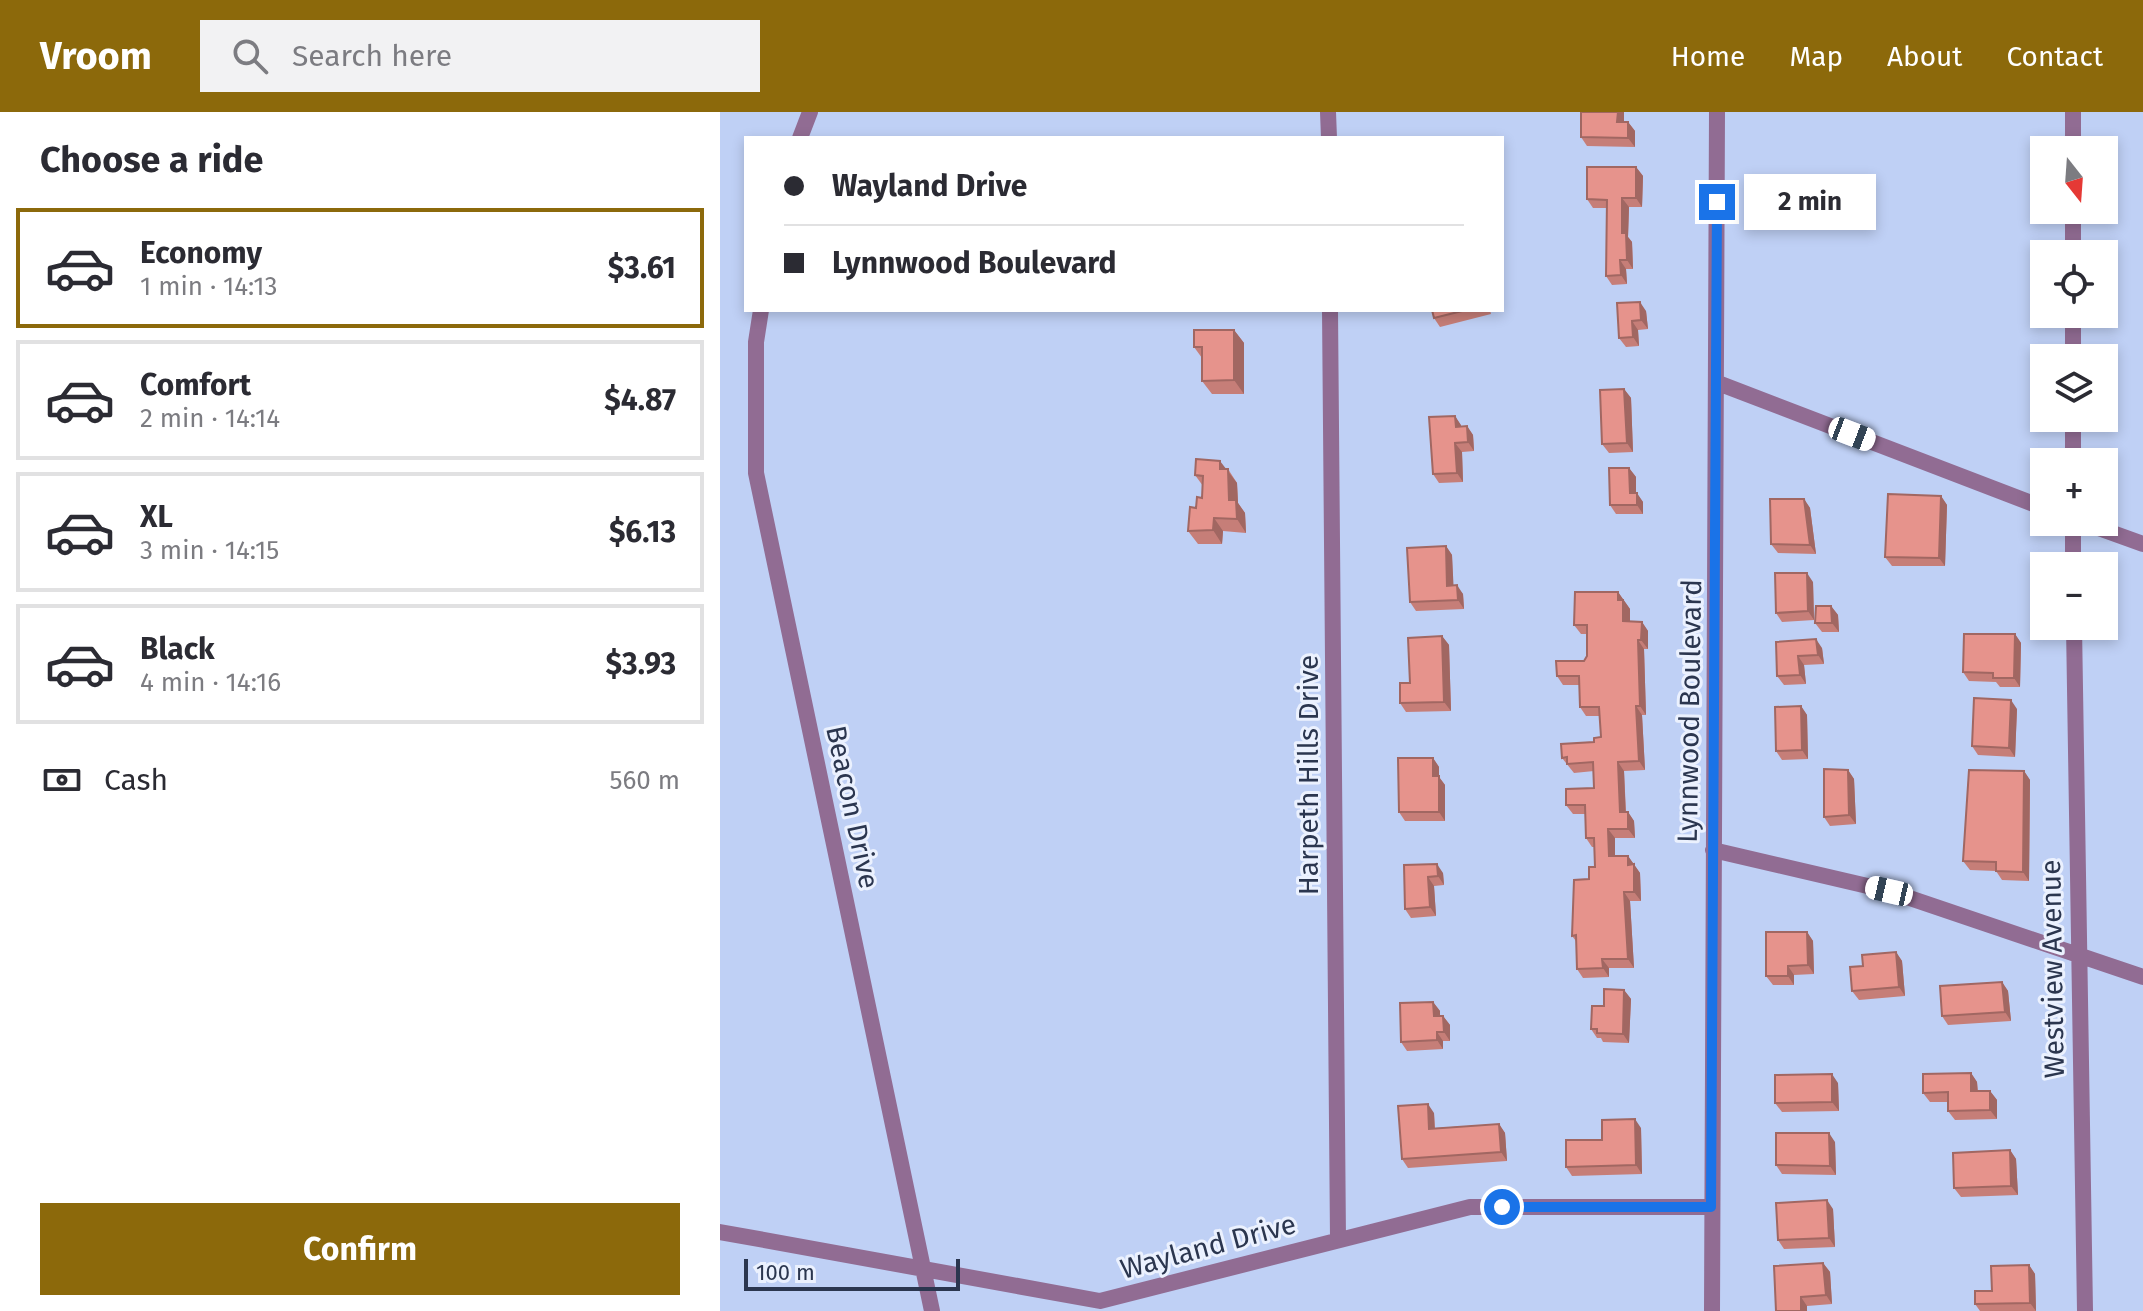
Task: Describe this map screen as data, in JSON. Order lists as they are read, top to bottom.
{
  "streets": {
    "street": [
      "Lynnwood Boulevard",
      "Harpeth Hills Drive",
      "Beacon Drive",
      "Westview Avenue",
      "Wayland Drive"
    ]
  },
  "crossings": [
    ["Lynnwood Boulevard", "Wayland Drive"],
    ["Harpeth Hills Drive", "Wayland Drive"],
    ["Beacon Drive", "Wayland Drive"]
  ],
  "scale_bar": "100 m",
  "north": "bottom",
  "page": {
    "header": "Vroom",
    "search": "Search here",
    "nav": [
      "Home",
      "Map",
      "About",
      "Contact"
    ],
    "heading": "Choose a ride",
    "map_buttons": ["+", "−"],
    "banner": ["Wayland Drive", "Lynnwood Boulevard"],
    "bubble": "2 min",
    "list": [
      {
        "name": "Economy",
        "note": "1 min · 14:13",
        "value": "$3.61"
      },
      {
        "name": "Comfort",
        "note": "2 min · 14:14",
        "value": "$4.87"
      },
      {
        "name": "XL",
        "note": "3 min · 14:15",
        "value": "$6.13"
      },
      {
        "name": "Black",
        "note": "4 min · 14:16",
        "value": "$3.93"
      }
    ],
    "pay": ["Cash", "560 m"],
    "buttons": "Confirm",
    "scale": "100 m"
  }
}
